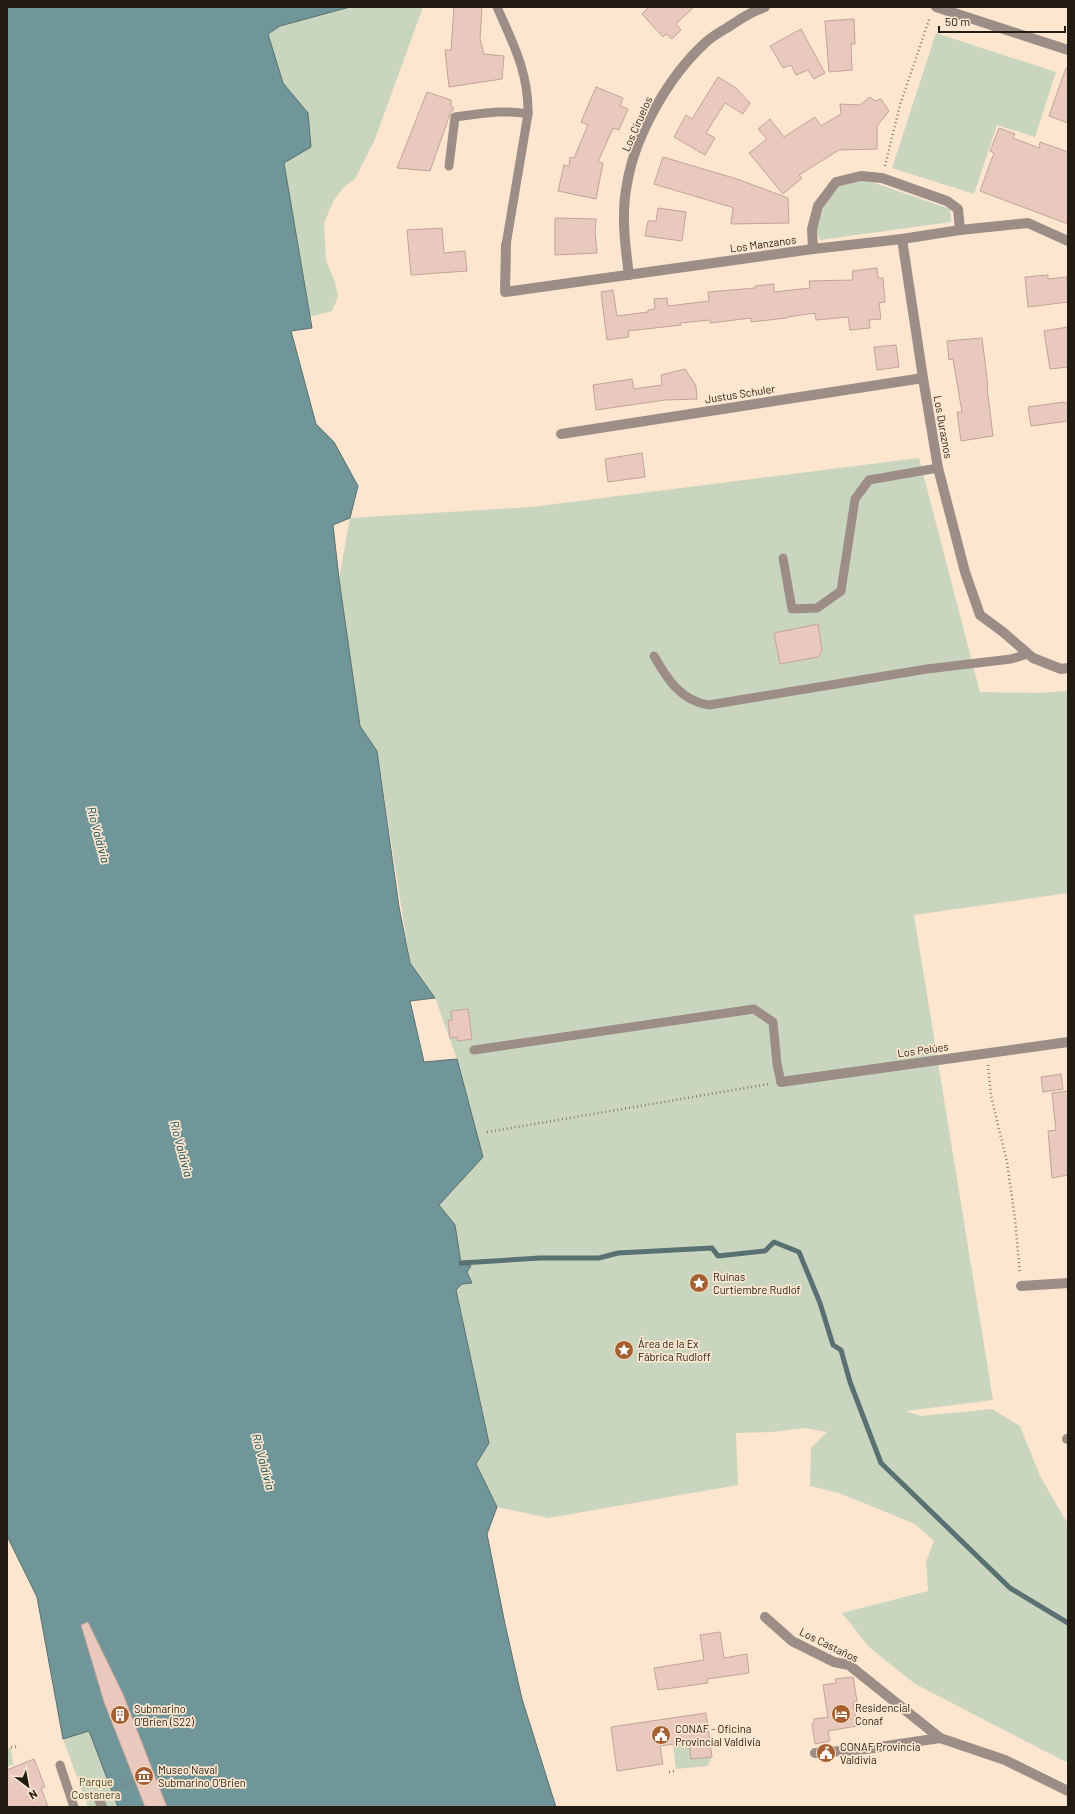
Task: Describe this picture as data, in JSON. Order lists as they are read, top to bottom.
{
  "streets": {
    "street": [
      "Los Ciruelos",
      "Los Manzanos",
      "Justus Schuler",
      "Los Duraznos",
      "Los Pelúes",
      "Los Castaños"
    ]
  },
  "crossings": [
    ["Los Ciruelos", "Los Manzanos"],
    ["Los Manzanos", "Los Duraznos"],
    ["Justus Schuler", "Los Duraznos"]
  ],
  "water": ["Río Valdivia"],
  "parks": ["Parque Costanera"],
  "places": {
    "place": ["Ruinas Curtiembre Rudlof", "Área de la Ex Fábrica Rudloff"],
    "hotel": ["Residencial Conaf"],
    "building": ["Submarino O'Brien (S22)"],
    "public building": ["CONAF - Oficina Provincial Valdivia", "CONAF Provincia Valdivia"],
    "museum": ["Museo Naval Submarino O’Brien"]
  },
  "scale_bar": "50 m",
  "north": "bottom right"
}
